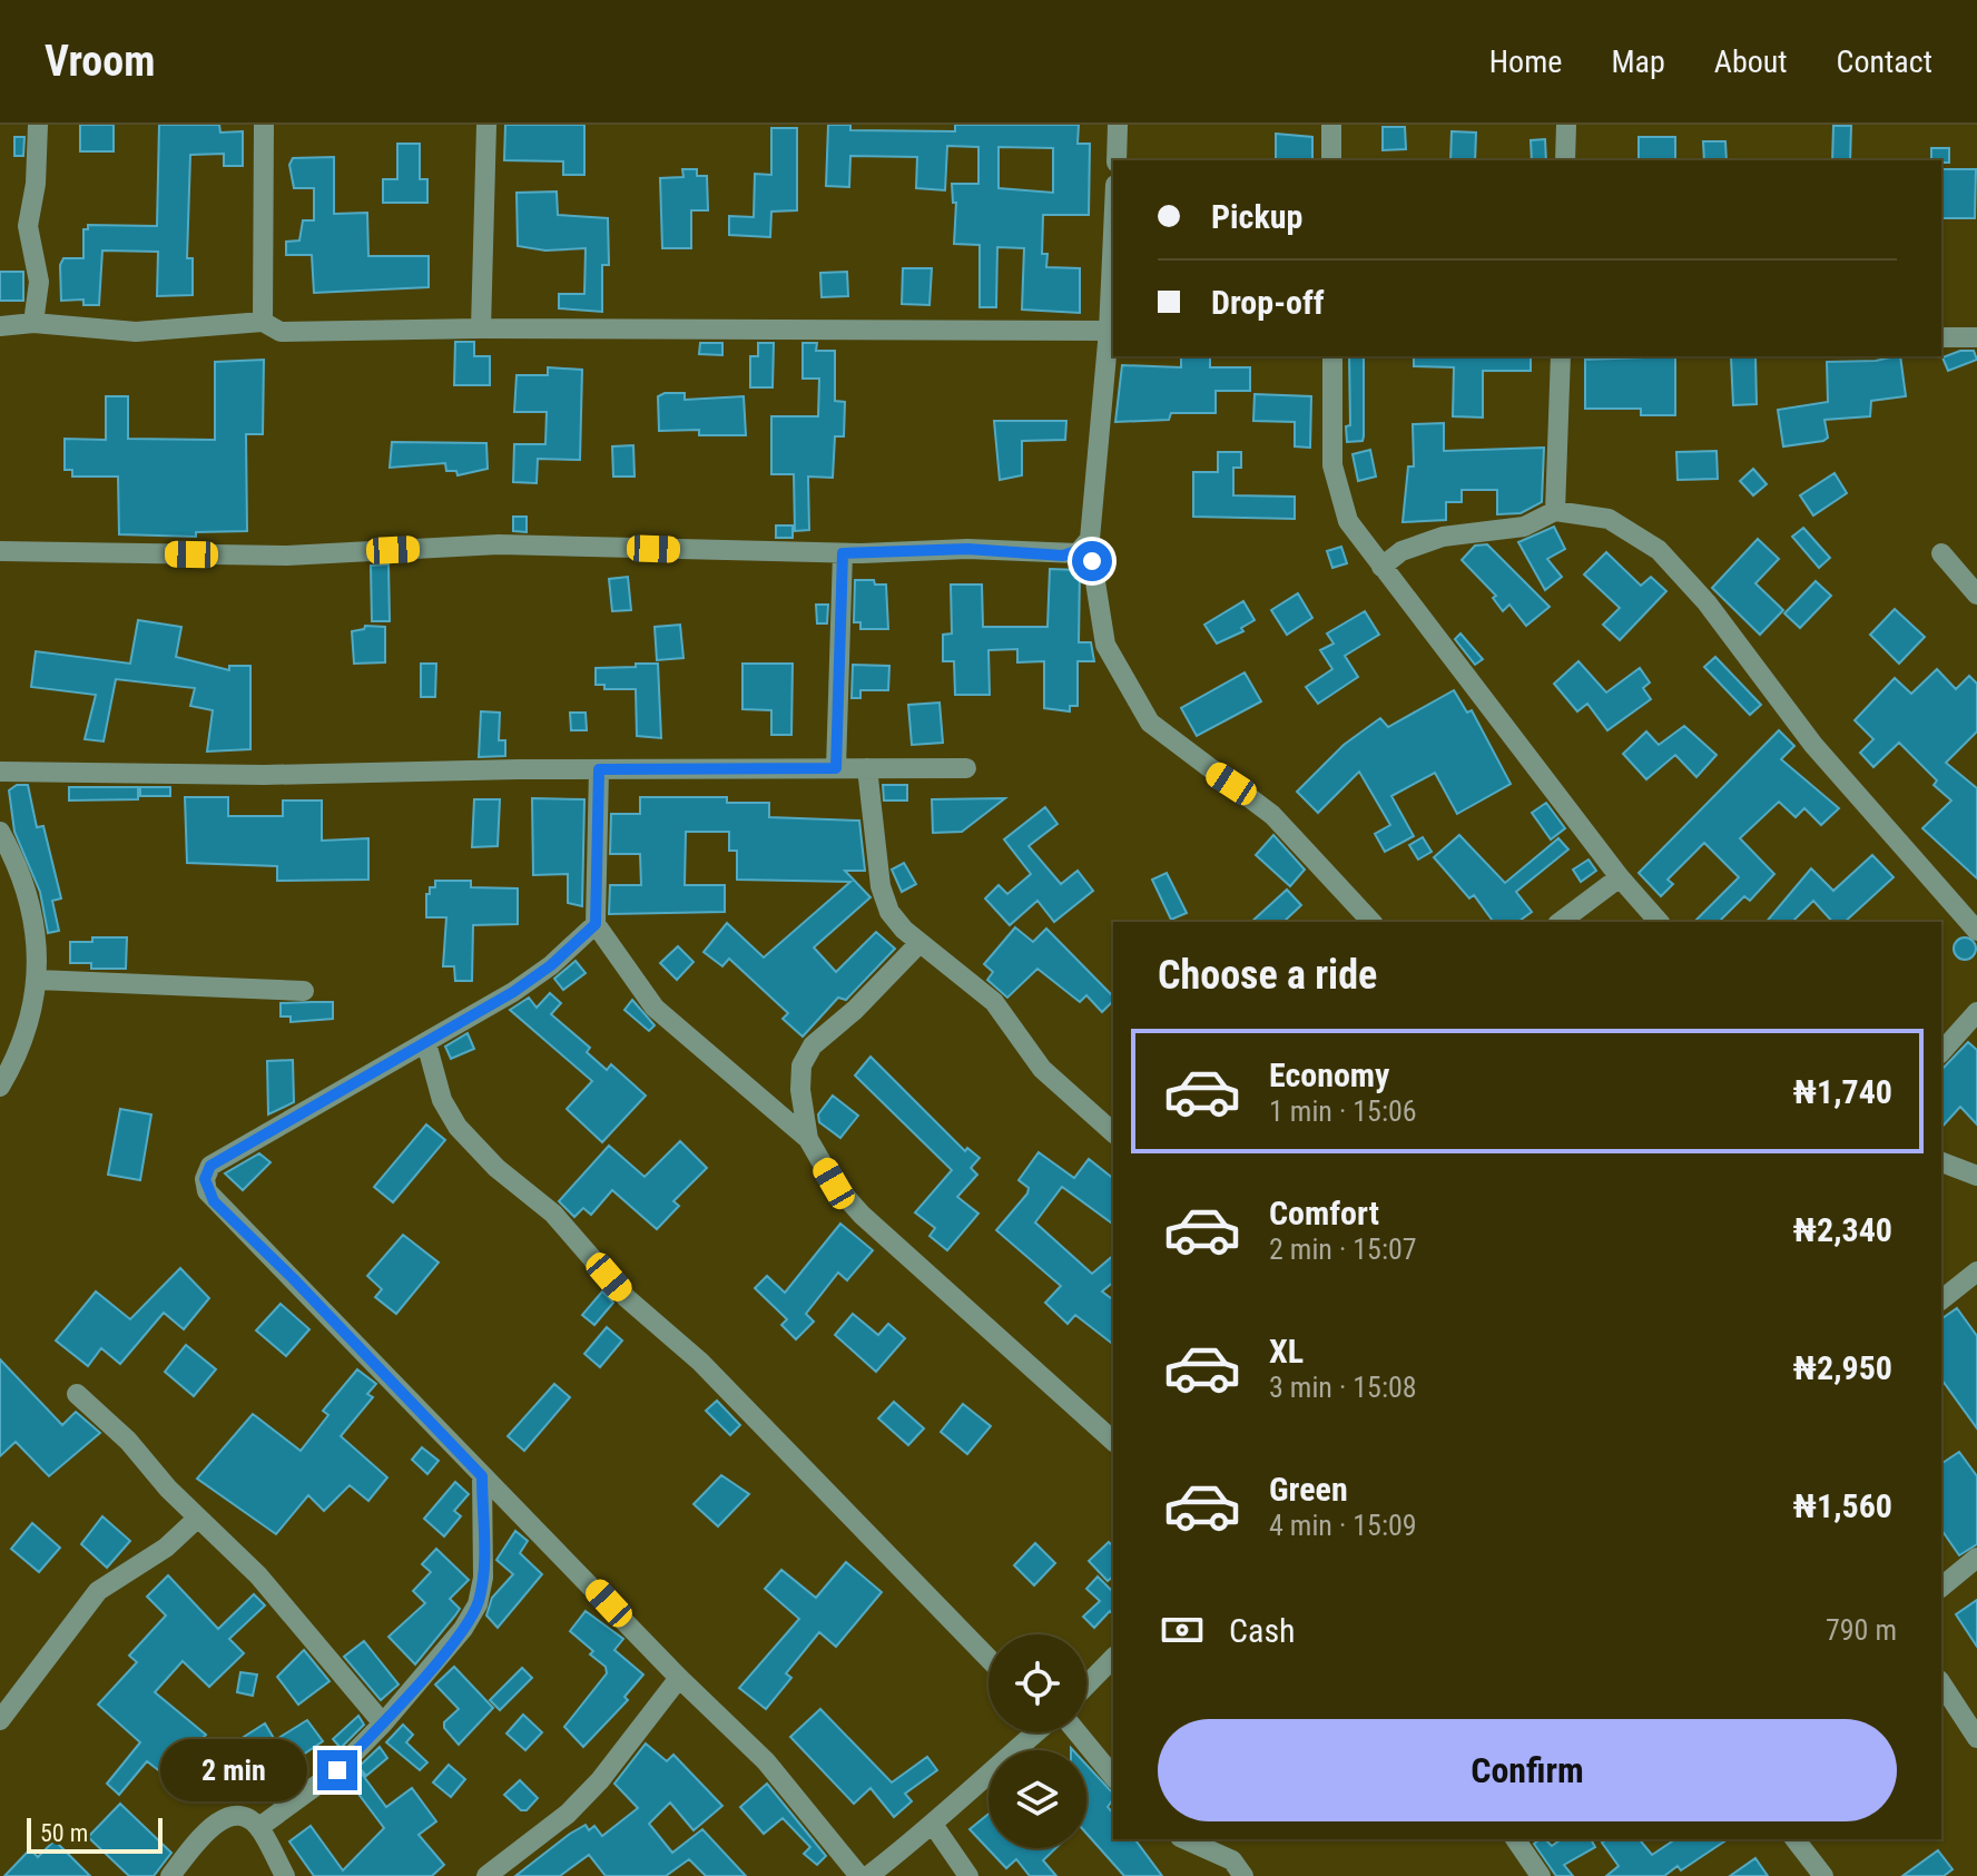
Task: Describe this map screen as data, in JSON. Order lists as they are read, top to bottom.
{
  "scale_bar": "50 m",
  "page": {
    "header": "Vroom",
    "nav": [
      "Home",
      "Map",
      "About",
      "Contact"
    ],
    "banner": ["Pickup", "Drop-off"],
    "heading": "Choose a ride",
    "list": [
      {
        "name": "Economy",
        "note": "1 min · 15:06",
        "value": "₦1,740"
      },
      {
        "name": "Comfort",
        "note": "2 min · 15:07",
        "value": "₦2,340"
      },
      {
        "name": "XL",
        "note": "3 min · 15:08",
        "value": "₦2,950"
      },
      {
        "name": "Green",
        "note": "4 min · 15:09",
        "value": "₦1,560"
      }
    ],
    "pay": ["Cash", "790 m"],
    "buttons": "Confirm",
    "bubble": "2 min",
    "scale": "50 m"
  }
}
